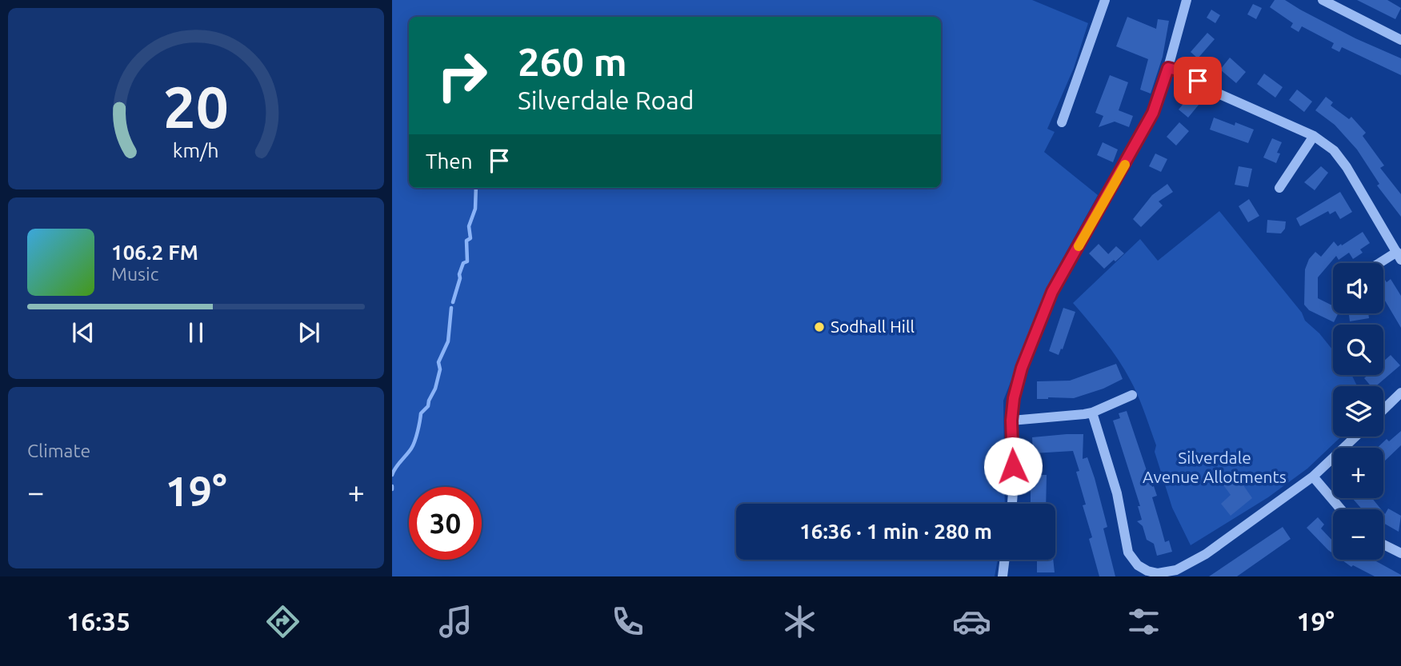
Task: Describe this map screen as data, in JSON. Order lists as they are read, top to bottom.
{
  "parks": ["Silverdale Avenue Allotments"],
  "places": ["Sodhall Hill"],
  "page": {
    "turn": ["260 m", "Silverdale Road"],
    "then": "Then",
    "song": ["106.2 FM", "Music"],
    "map_buttons": ["+", "−"],
    "tile": "Climate",
    "heat": ["−", "19°", "+"],
    "limit": "30",
    "trip": "16:36 · 1 min · 280 m",
    "tabs": ["16:35", "19°"],
    "gauge": ["20", "km/h"]
  }
}
